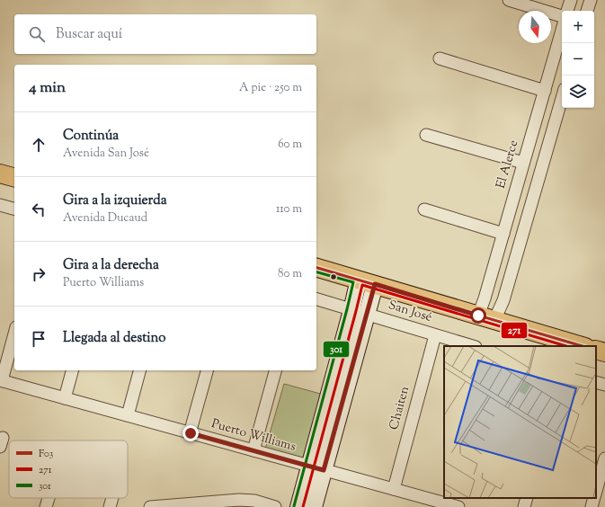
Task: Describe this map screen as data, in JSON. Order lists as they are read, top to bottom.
{
  "streets": {
    "street": [
      "El Alerce",
      "San José",
      "Chaiten",
      "Puerto Williams"
    ]
  },
  "crossings": [
    ["San José", "Chaiten"],
    ["Chaiten", "Puerto Williams"]
  ],
  "lines": ["transit line F03", "transit line 301", "transit line 271"],
  "legend": ["F03", "271", "301"],
  "north": "bottom",
  "page": {
    "map_buttons": ["+", "−"],
    "search": "Buscar aquí",
    "heading": ["4 min", "A pie · 250 m"],
    "list": [
      ["Continúa", "Avenida San José", "60 m"],
      ["Gira a la izquierda", "Avenida Ducaud", "110 m"],
      ["Gira a la derecha", "Puerto Williams", "80 m"],
      "Llegada al destino"
    ]
  }
}
